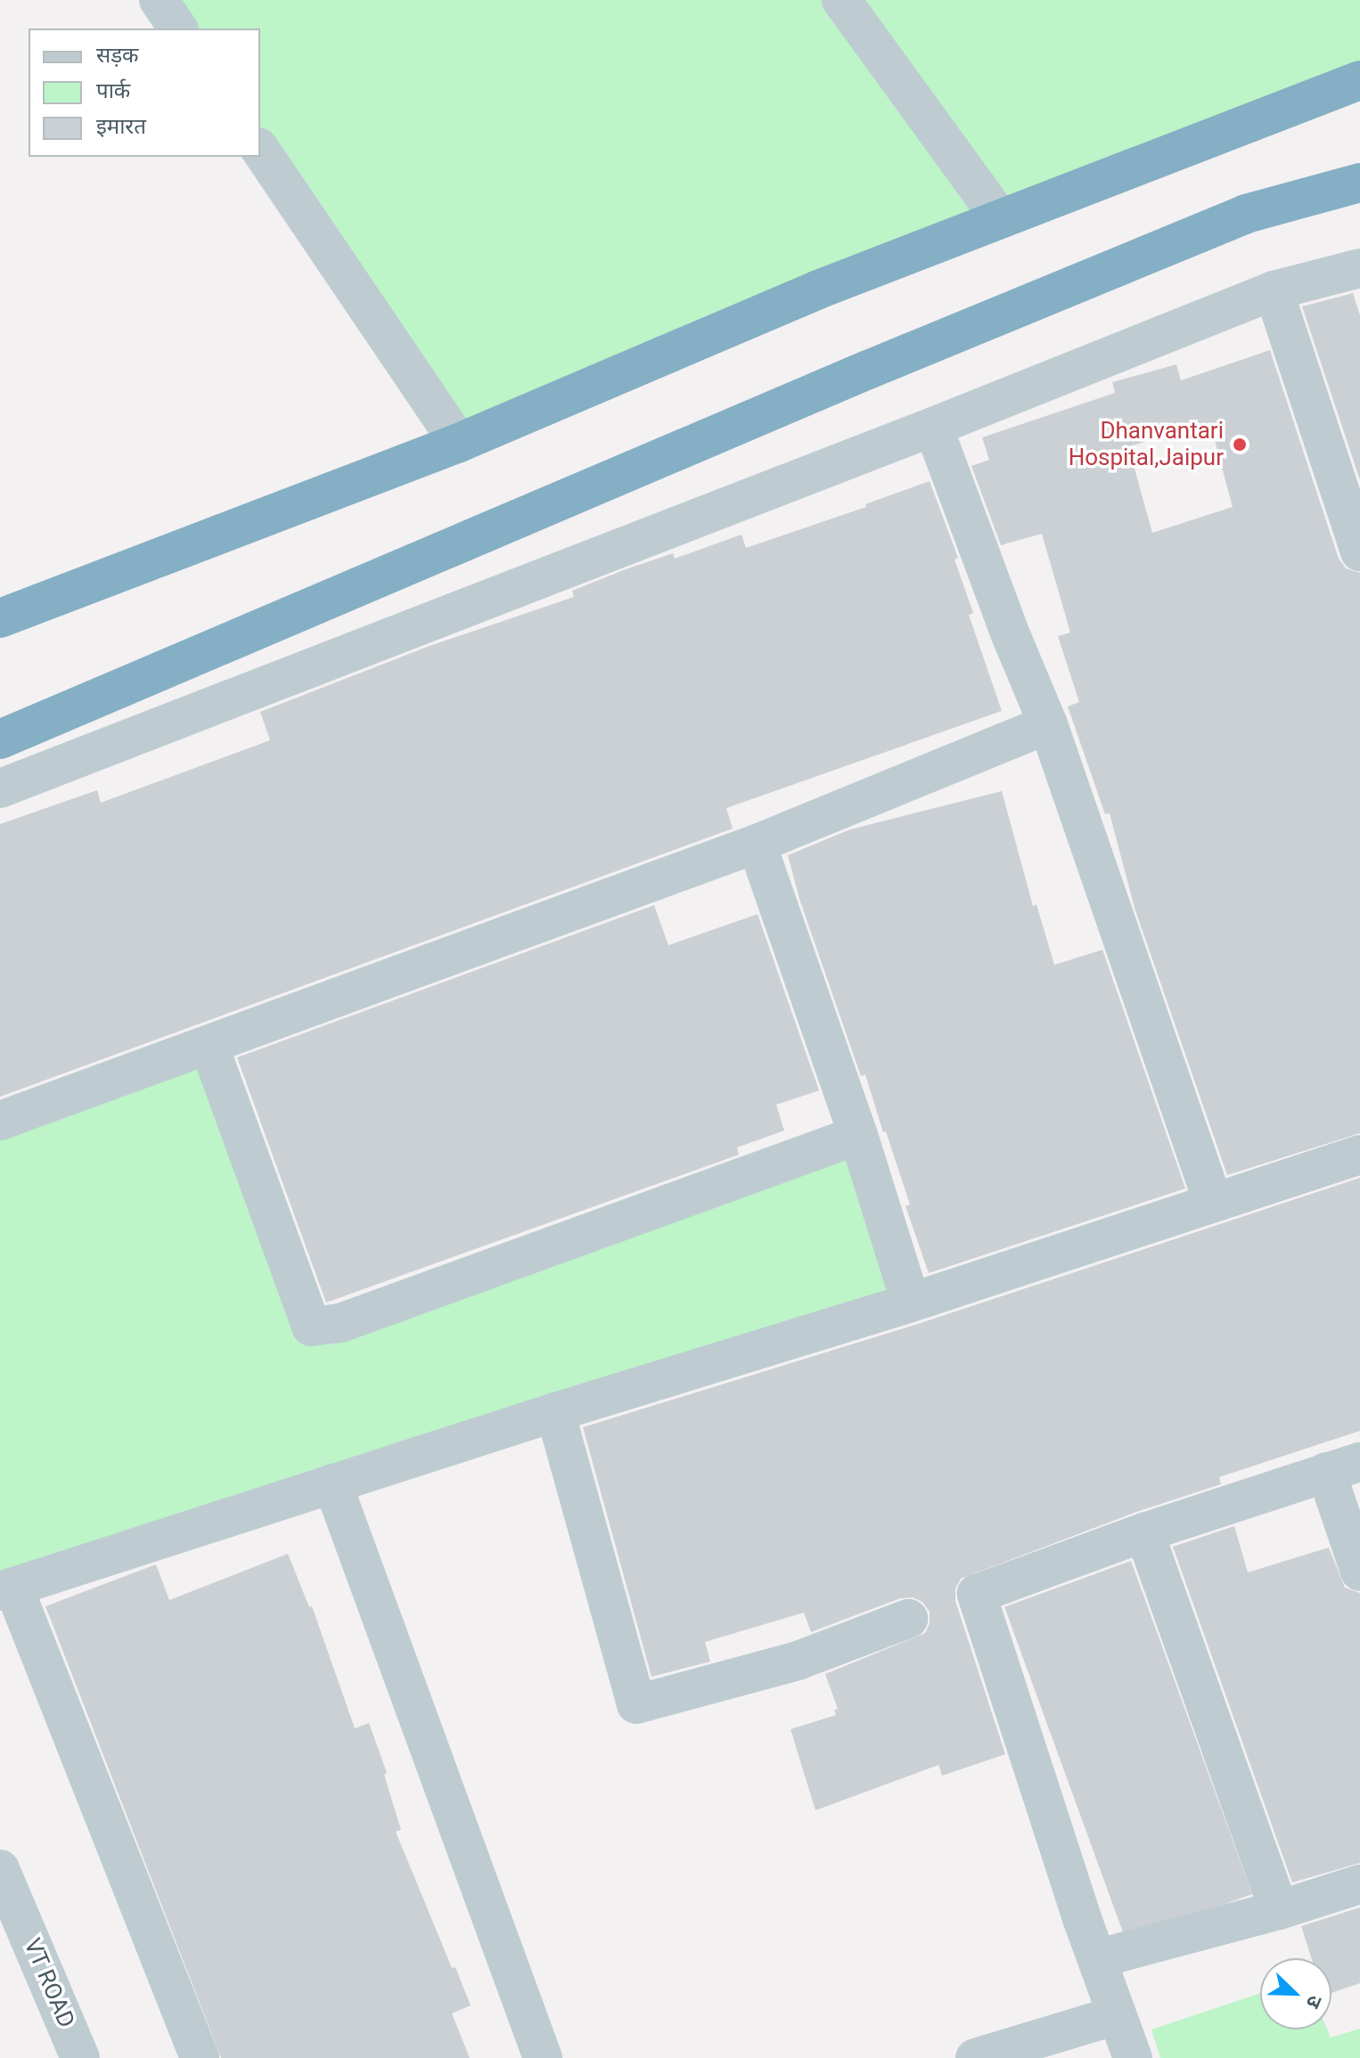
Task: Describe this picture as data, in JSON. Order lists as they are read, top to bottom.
{
  "streets": {
    "street": ["VT ROAD"]
  },
  "places": ["Dhanvantari Hospital,Jaipur"],
  "legend": ["सड़क", "पार्क", "इमारत"],
  "north": "bottom right"
}
